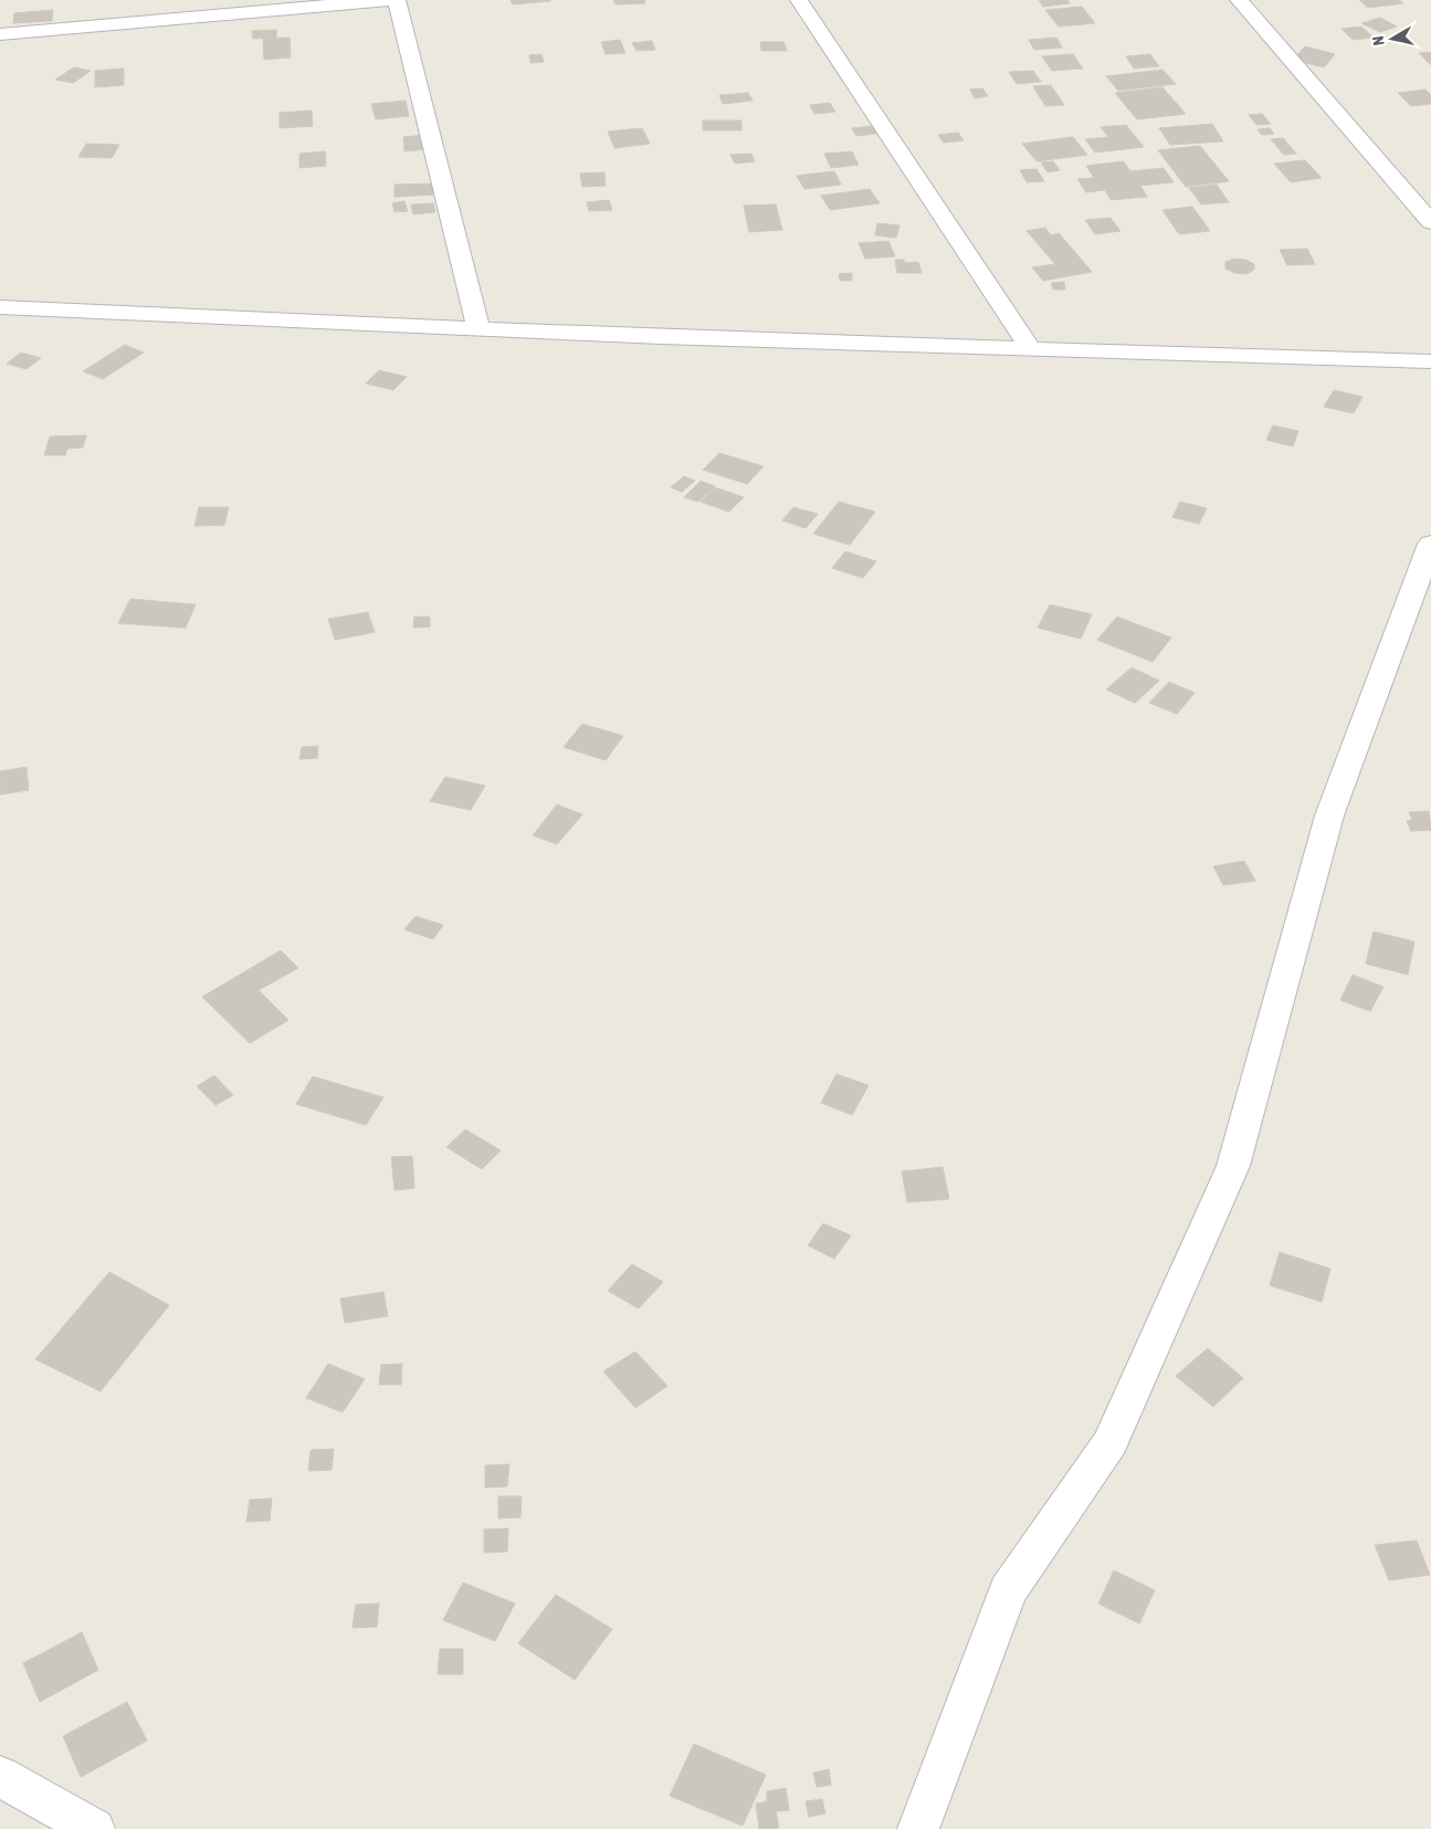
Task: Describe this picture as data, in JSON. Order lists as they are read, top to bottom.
{
  "north": "left"
}
